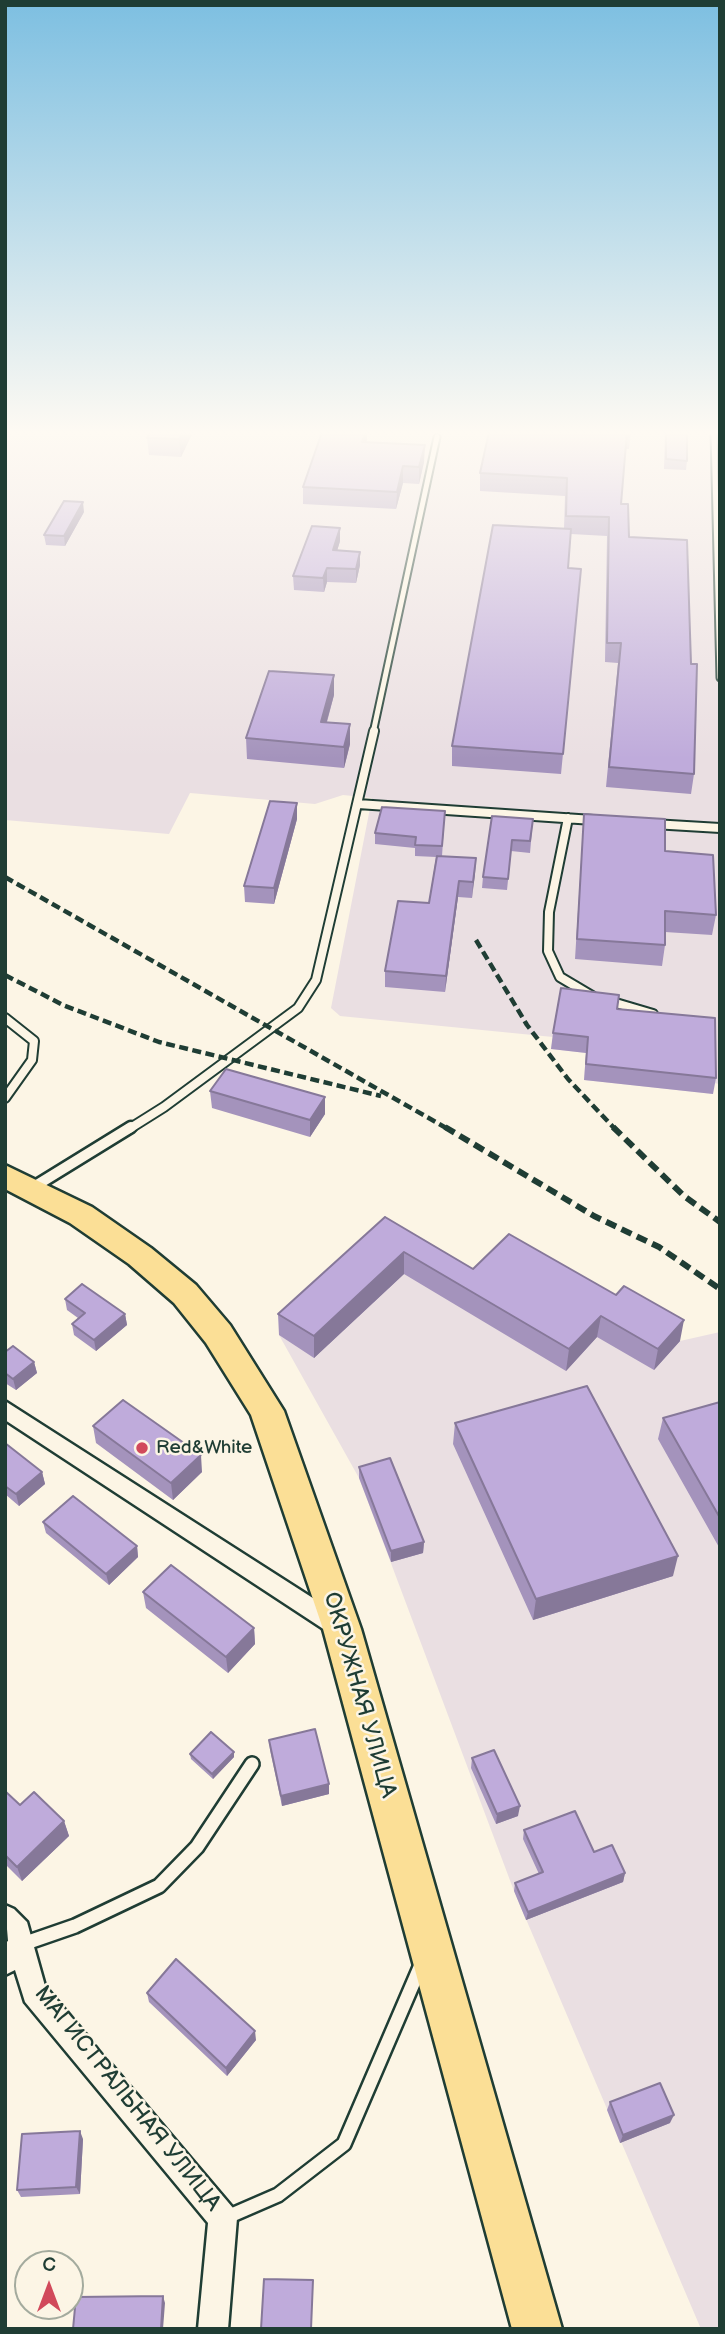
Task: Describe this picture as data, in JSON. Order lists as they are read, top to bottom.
{
  "streets": {
    "highway": ["ОКРУЖНАЯ УЛИЦА"],
    "street": ["МАГИСТРАЛЬНАЯ УЛИЦА"]
  },
  "places": ["Red&White"],
  "north": "top"
}
